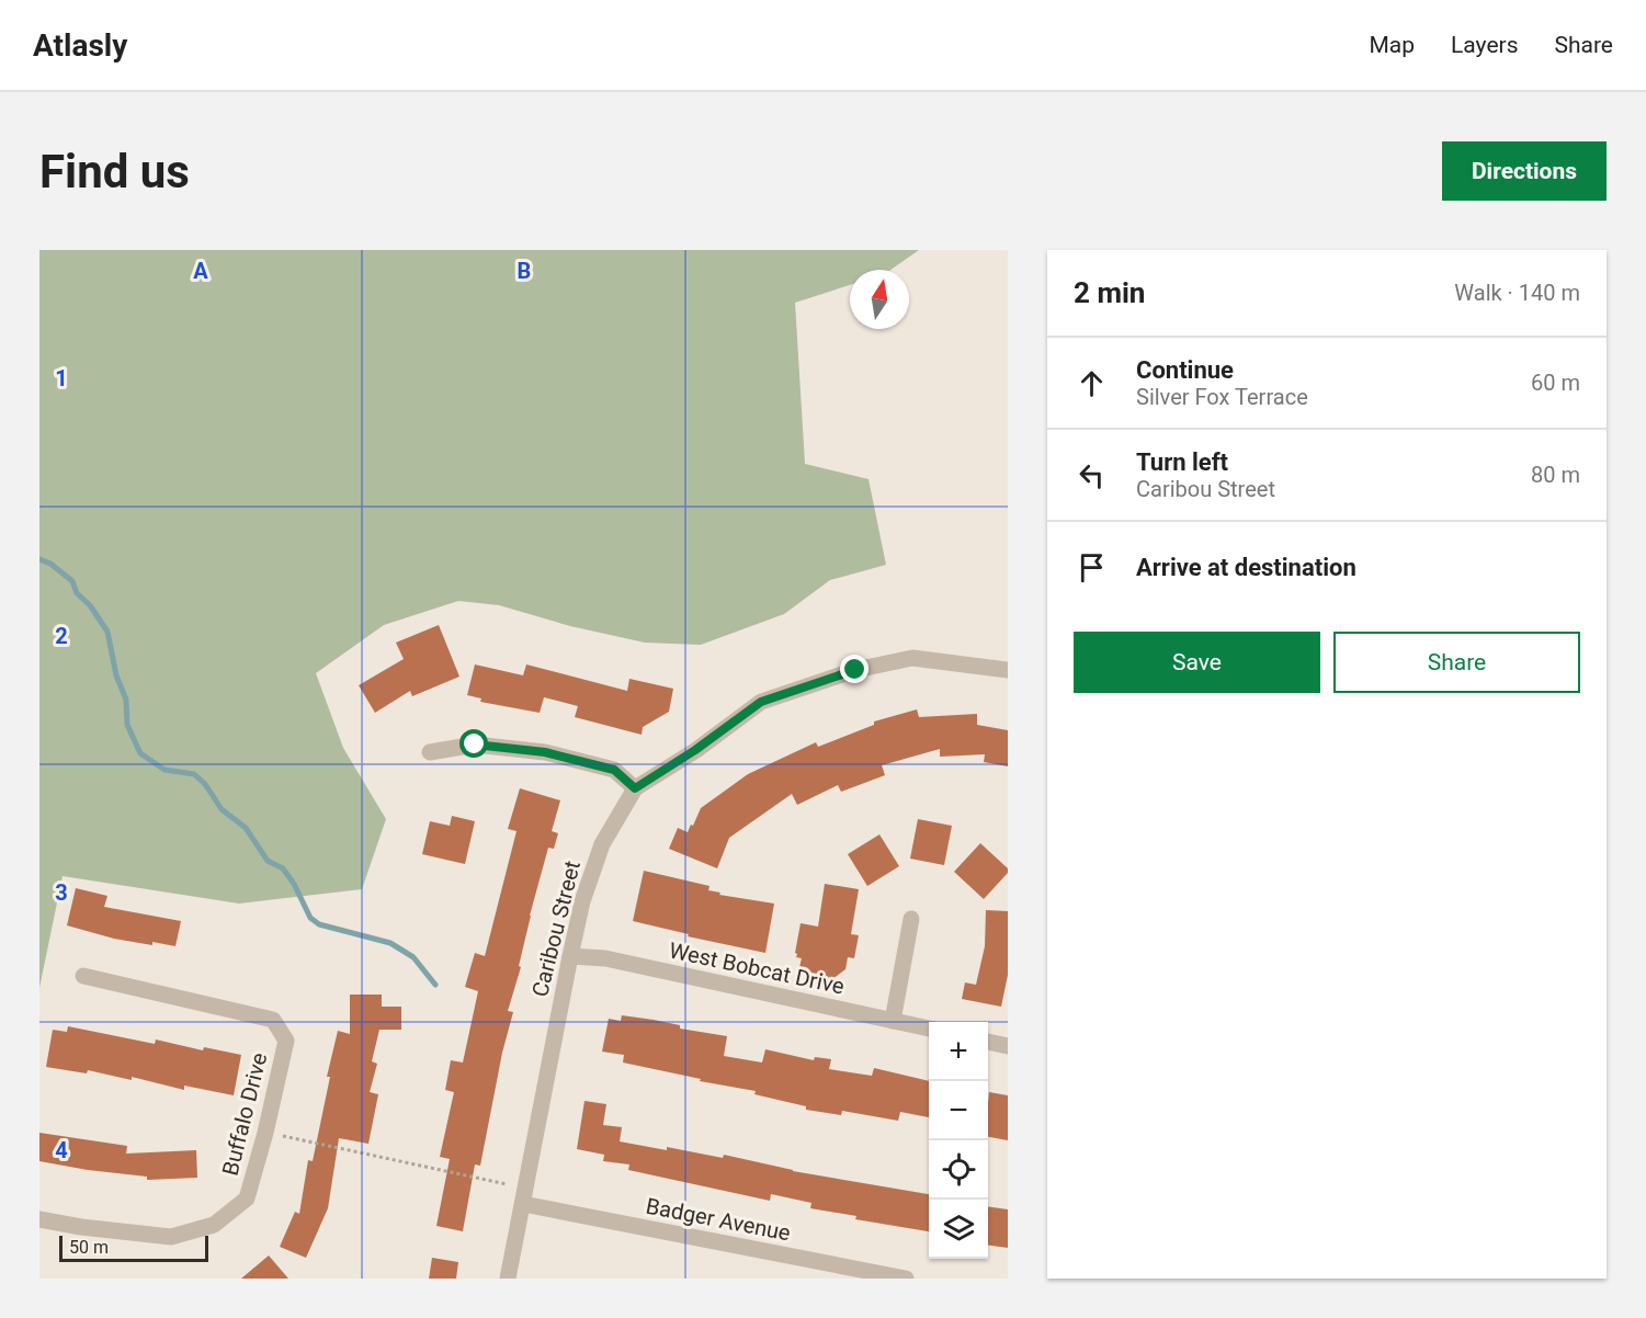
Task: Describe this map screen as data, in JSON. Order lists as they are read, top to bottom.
{
  "streets": {
    "street": [
      "Caribou Street",
      "West Bobcat Drive",
      "Buffalo Drive",
      "Badger Avenue"
    ]
  },
  "crossings": [
    ["Caribou Street", "West Bobcat Drive"],
    ["Caribou Street", "Badger Avenue"]
  ],
  "scale_bar": "50 m",
  "north": "top",
  "page": {
    "header": "Atlasly",
    "nav": ["Map", "Layers", "Share"],
    "buttons": [
      "Directions",
      ["Save", "Share"]
    ],
    "title": "Find us",
    "heading": ["2 min", "Walk · 140 m"],
    "list": [
      ["Continue", "Silver Fox Terrace", "60 m"],
      ["Turn left", "Caribou Street", "80 m"],
      "Arrive at destination"
    ],
    "map_buttons": ["+", "−"],
    "scale": "50 m"
  },
  "grid": {
    "columns": ["A", "B"],
    "rows": [
      "1",
      "2",
      "3",
      "4"
    ]
  }
}
